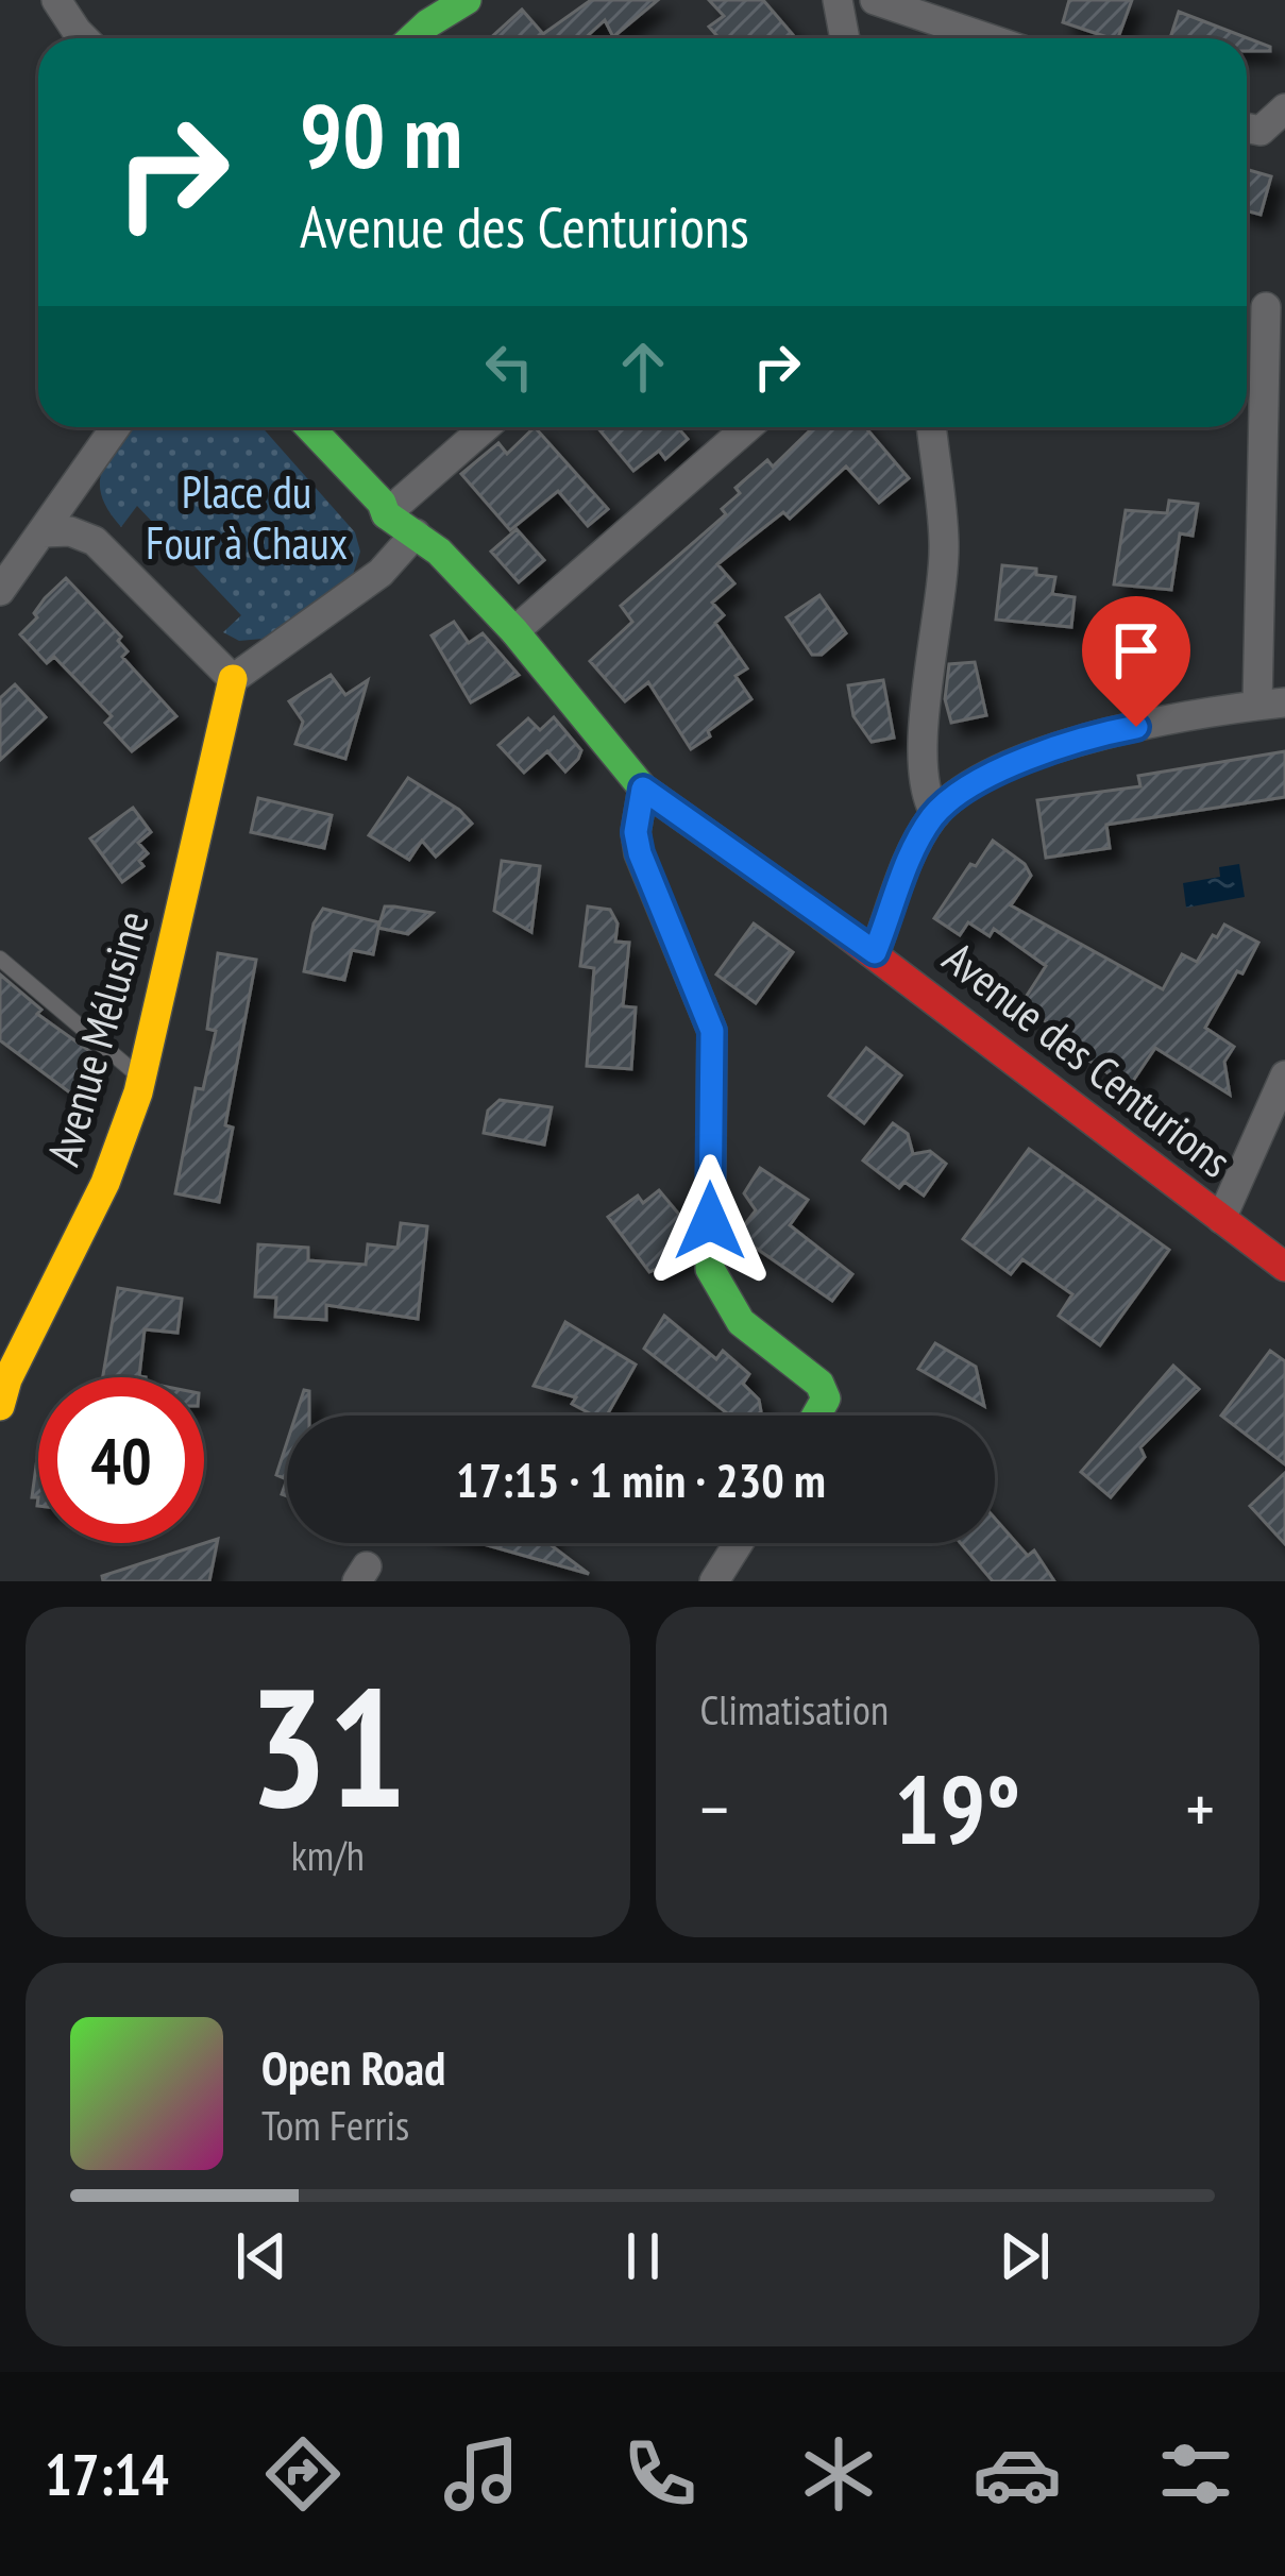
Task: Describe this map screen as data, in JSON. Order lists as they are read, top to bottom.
{
  "streets": {
    "street": ["Avenue Mélusine", "Avenue des Centurions"]
  },
  "parks": ["Place du Four à Chaux"],
  "page": {
    "turn": ["90 m", "Avenue des Centurions"],
    "limit": "40",
    "trip": "17:15 · 1 min · 230 m",
    "tile": [
      ["31", "km/h"],
      "Climatisation"
    ],
    "heat": ["−", "19°", "+"],
    "song": ["Open Road", "Tom Ferris"],
    "tabs": "17:14"
  }
}
